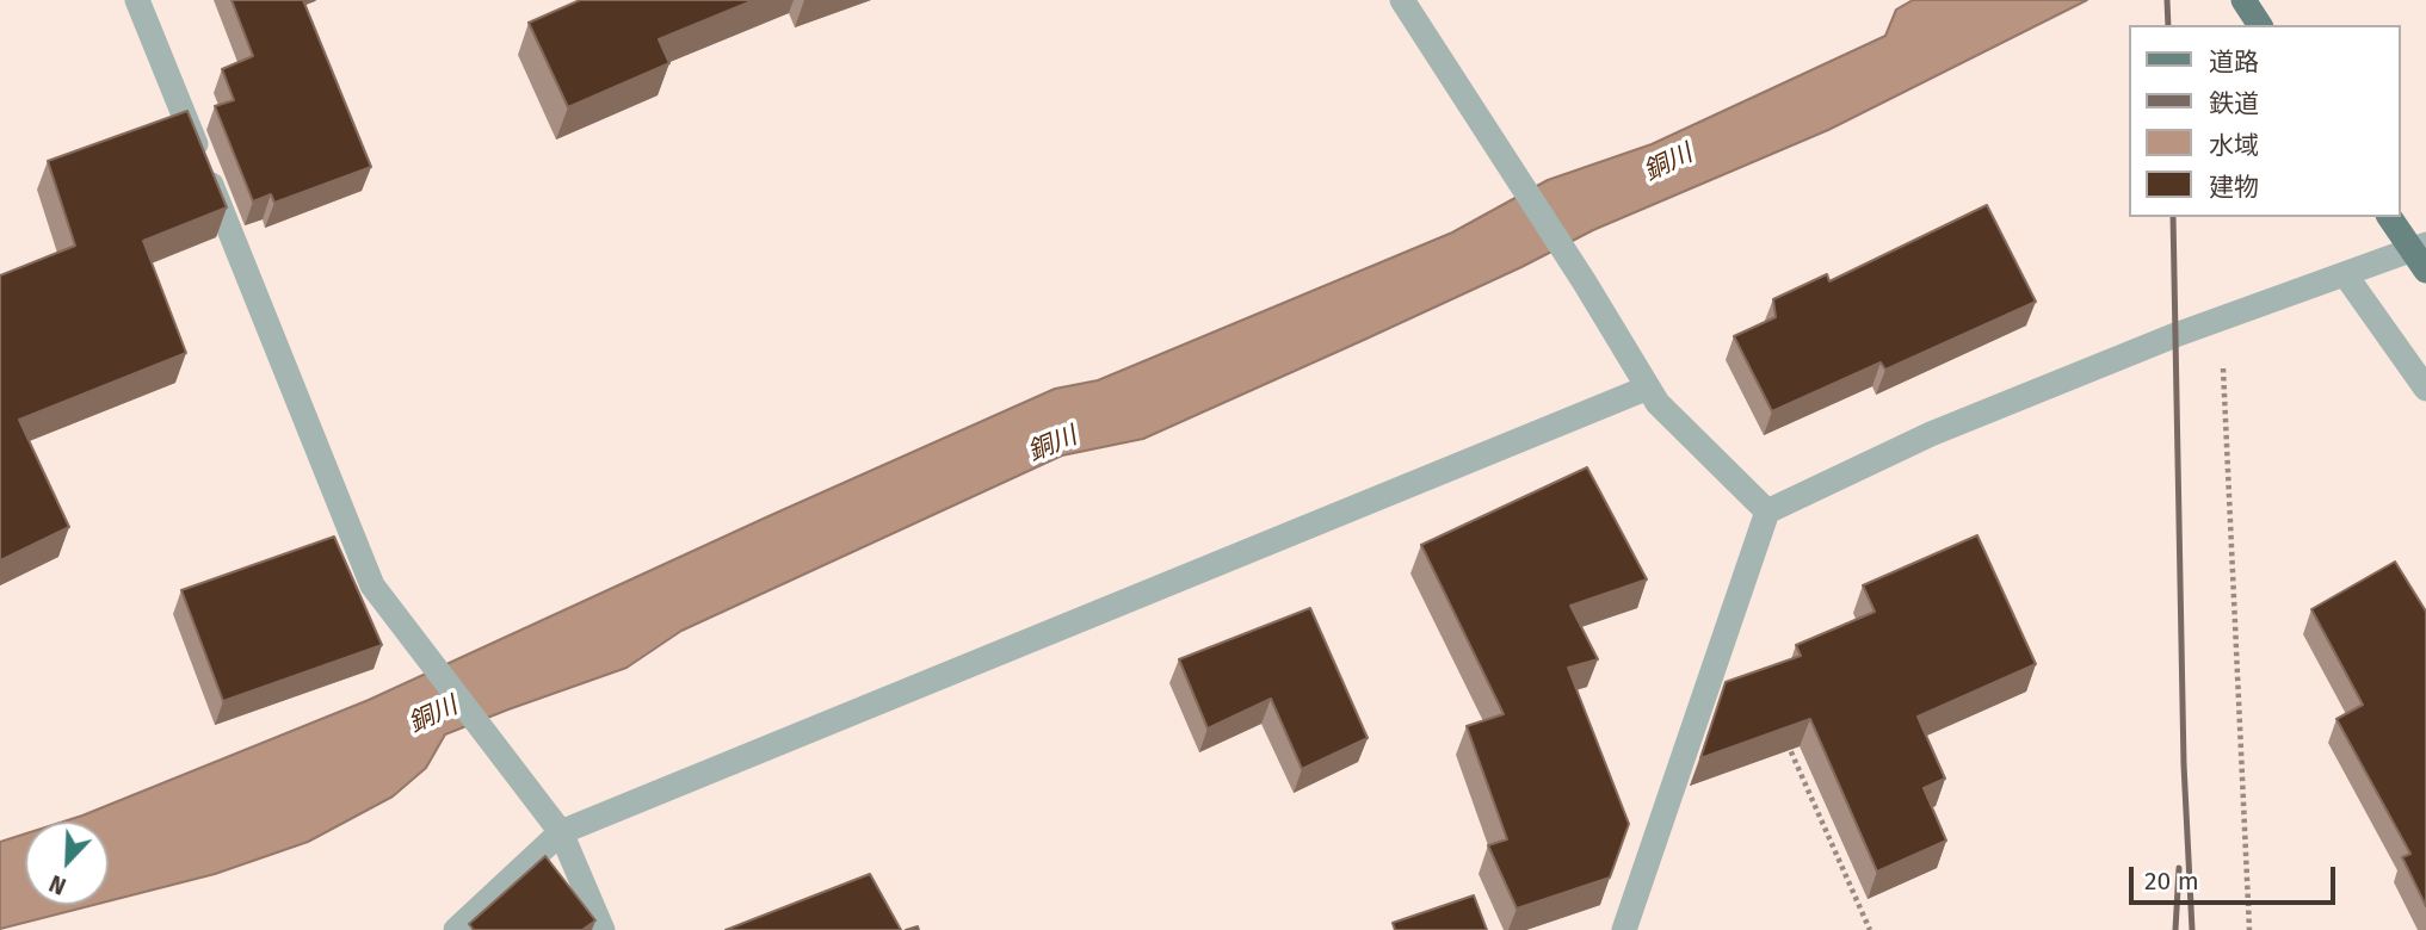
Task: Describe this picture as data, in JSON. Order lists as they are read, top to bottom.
{
  "water": ["銅川"],
  "legend": [
    "道路",
    "鉄道",
    "水域",
    "建物"
  ],
  "scale_bar": "20 m",
  "north": "bottom left"
}
